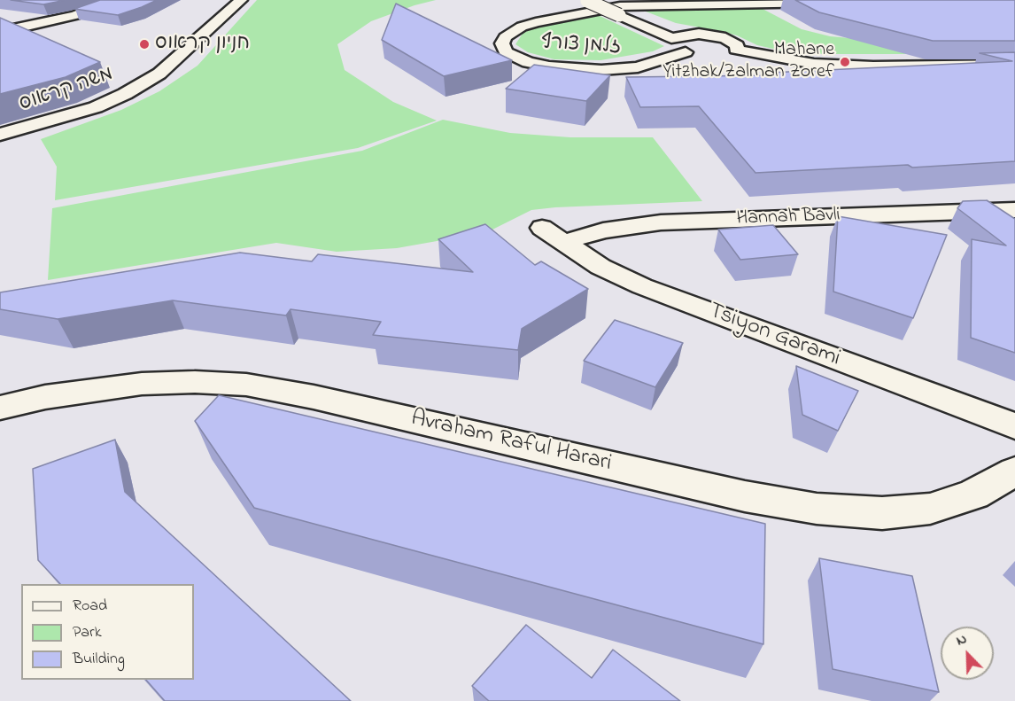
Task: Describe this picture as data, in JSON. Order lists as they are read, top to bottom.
{
  "streets": {
    "street": [
      "זלמן צורף",
      "משה קראוס",
      "Hannah Bavli",
      "Tsiyon Garami",
      "Avraham Raful Harari"
    ]
  },
  "crossings": [
    ["Hannah Bavli", "Tsiyon Garami"]
  ],
  "places": ["חניון קראוס", "Mahane Yitzhak/Zalman Zoref"],
  "legend": ["Road", "Park", "Building"],
  "north": "top left"
}
